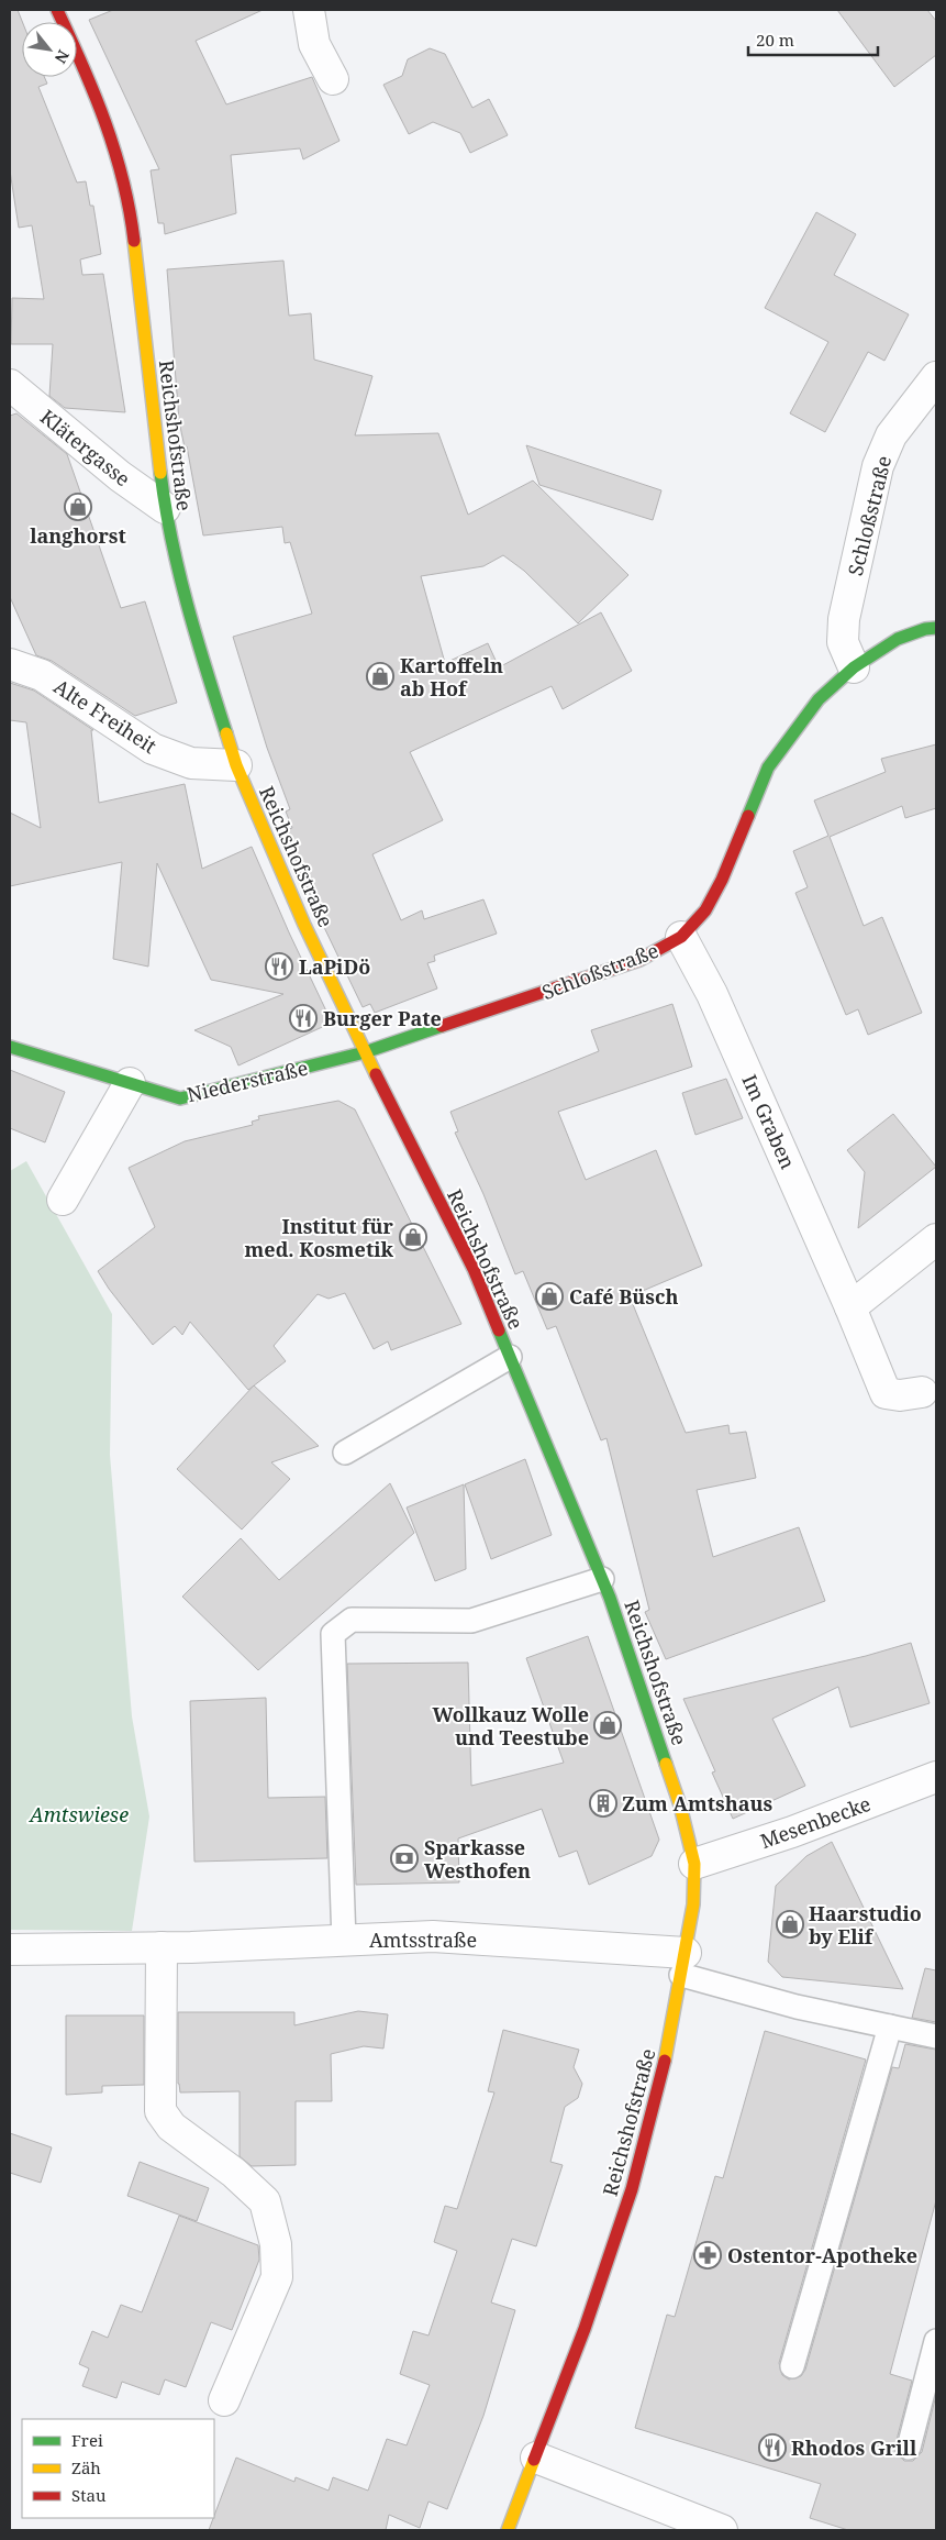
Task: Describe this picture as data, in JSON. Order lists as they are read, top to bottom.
{
  "streets": {
    "street": [
      "Reichshofstraße",
      "Klätergasse",
      "Schloßstraße",
      "Alte Freiheit",
      "Niederstraße",
      "Im Graben",
      "Mesenbecke",
      "Amtsstraße"
    ]
  },
  "crossings": [
    ["Reichshofstraße", "Klätergasse"],
    ["Reichshofstraße", "Schloßstraße"],
    ["Reichshofstraße", "Alte Freiheit"],
    ["Reichshofstraße", "Niederstraße"],
    ["Reichshofstraße", "Mesenbecke"],
    ["Reichshofstraße", "Amtsstraße"],
    ["Schloßstraße", "Niederstraße"],
    ["Schloßstraße", "Im Graben"]
  ],
  "parks": ["Amtswiese"],
  "places": {
    "shop": [
      "langhorst",
      "Kartoffeln ab Hof",
      "Institut für med. Kosmetik",
      "Café Büsch",
      "Wollkauz Wolle und Teestube",
      "Haarstudio by Elif"
    ],
    "restaurant": ["LaPiDö", "Burger Pate", "Rhodos Grill"],
    "building": ["Zum Amtshaus"],
    "bank": ["Sparkasse Westhofen"],
    "pharmacy": ["Ostentor-Apotheke"]
  },
  "legend": ["Frei", "Zäh", "Stau"],
  "scale_bar": "20 m",
  "north": "bottom right"
}
